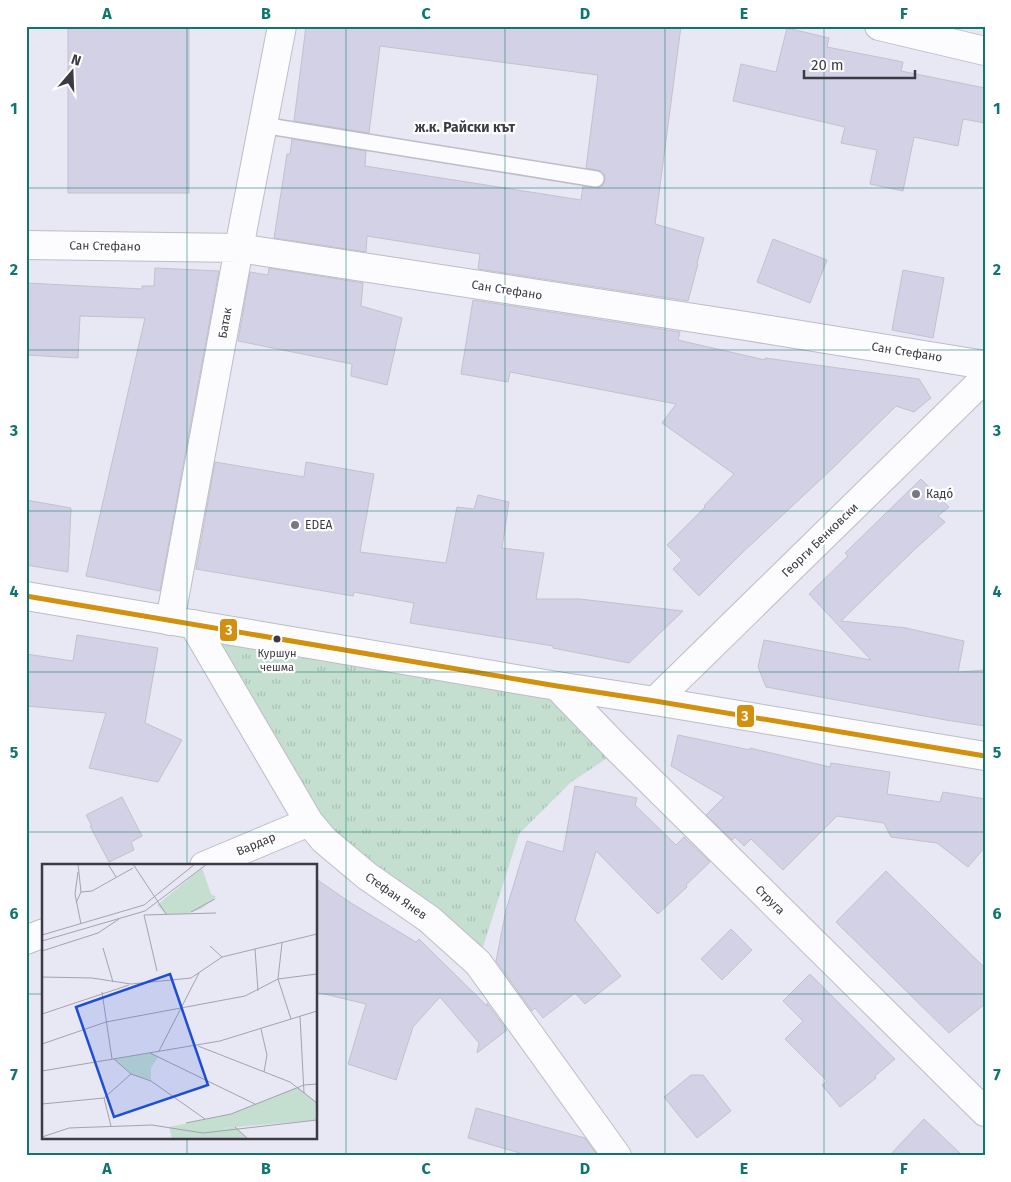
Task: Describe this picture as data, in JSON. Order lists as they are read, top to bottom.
{
  "streets": {
    "street": [
      "Сан Стефано",
      "Батак",
      "Георги Бенковски",
      "Вардар",
      "Стефан Янев",
      "Струга"
    ]
  },
  "crossings": [
    ["Сан Стефано", "Батак"],
    ["Батак", "Стефан Янев"],
    ["Вардар", "Стефан Янев"]
  ],
  "districts": ["ж.к. Райски кът"],
  "places": ["Кадó", "EDEA", "Куршун чешма"],
  "lines": ["transit line 3"],
  "scale_bar": "20 m",
  "north": "top",
  "grid": {
    "columns": [
      "A",
      "B",
      "C",
      "D",
      "E",
      "F"
    ],
    "rows": [
      "1",
      "2",
      "3",
      "4",
      "5",
      "6",
      "7"
    ]
  }
}
